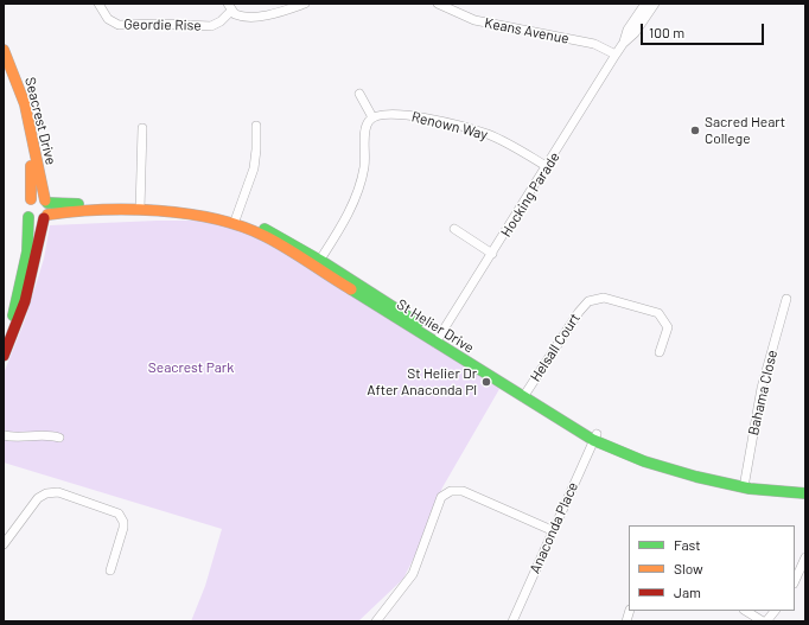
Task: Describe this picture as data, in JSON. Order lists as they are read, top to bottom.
{
  "streets": {
    "street": [
      "Geordie Rise",
      "Keans Avenue",
      "Seacrest Drive",
      "Renown Way",
      "Hocking Parade",
      "St Helier Drive",
      "Helsall Court",
      "Bahama Close",
      "Anaconda Place"
    ]
  },
  "crossings": [
    ["Keans Avenue", "Hocking Parade"],
    ["Seacrest Drive", "St Helier Drive"],
    ["Renown Way", "Hocking Parade"],
    ["Hocking Parade", "St Helier Drive"],
    ["St Helier Drive", "Helsall Court"],
    ["St Helier Drive", "Bahama Close"],
    ["St Helier Drive", "Anaconda Place"]
  ],
  "parks": ["Seacrest Park"],
  "places": ["Sacred Heart College", "St Helier Dr After Anaconda Pl"],
  "legend": ["Fast", "Slow", "Jam"],
  "scale_bar": "100 m"
}
